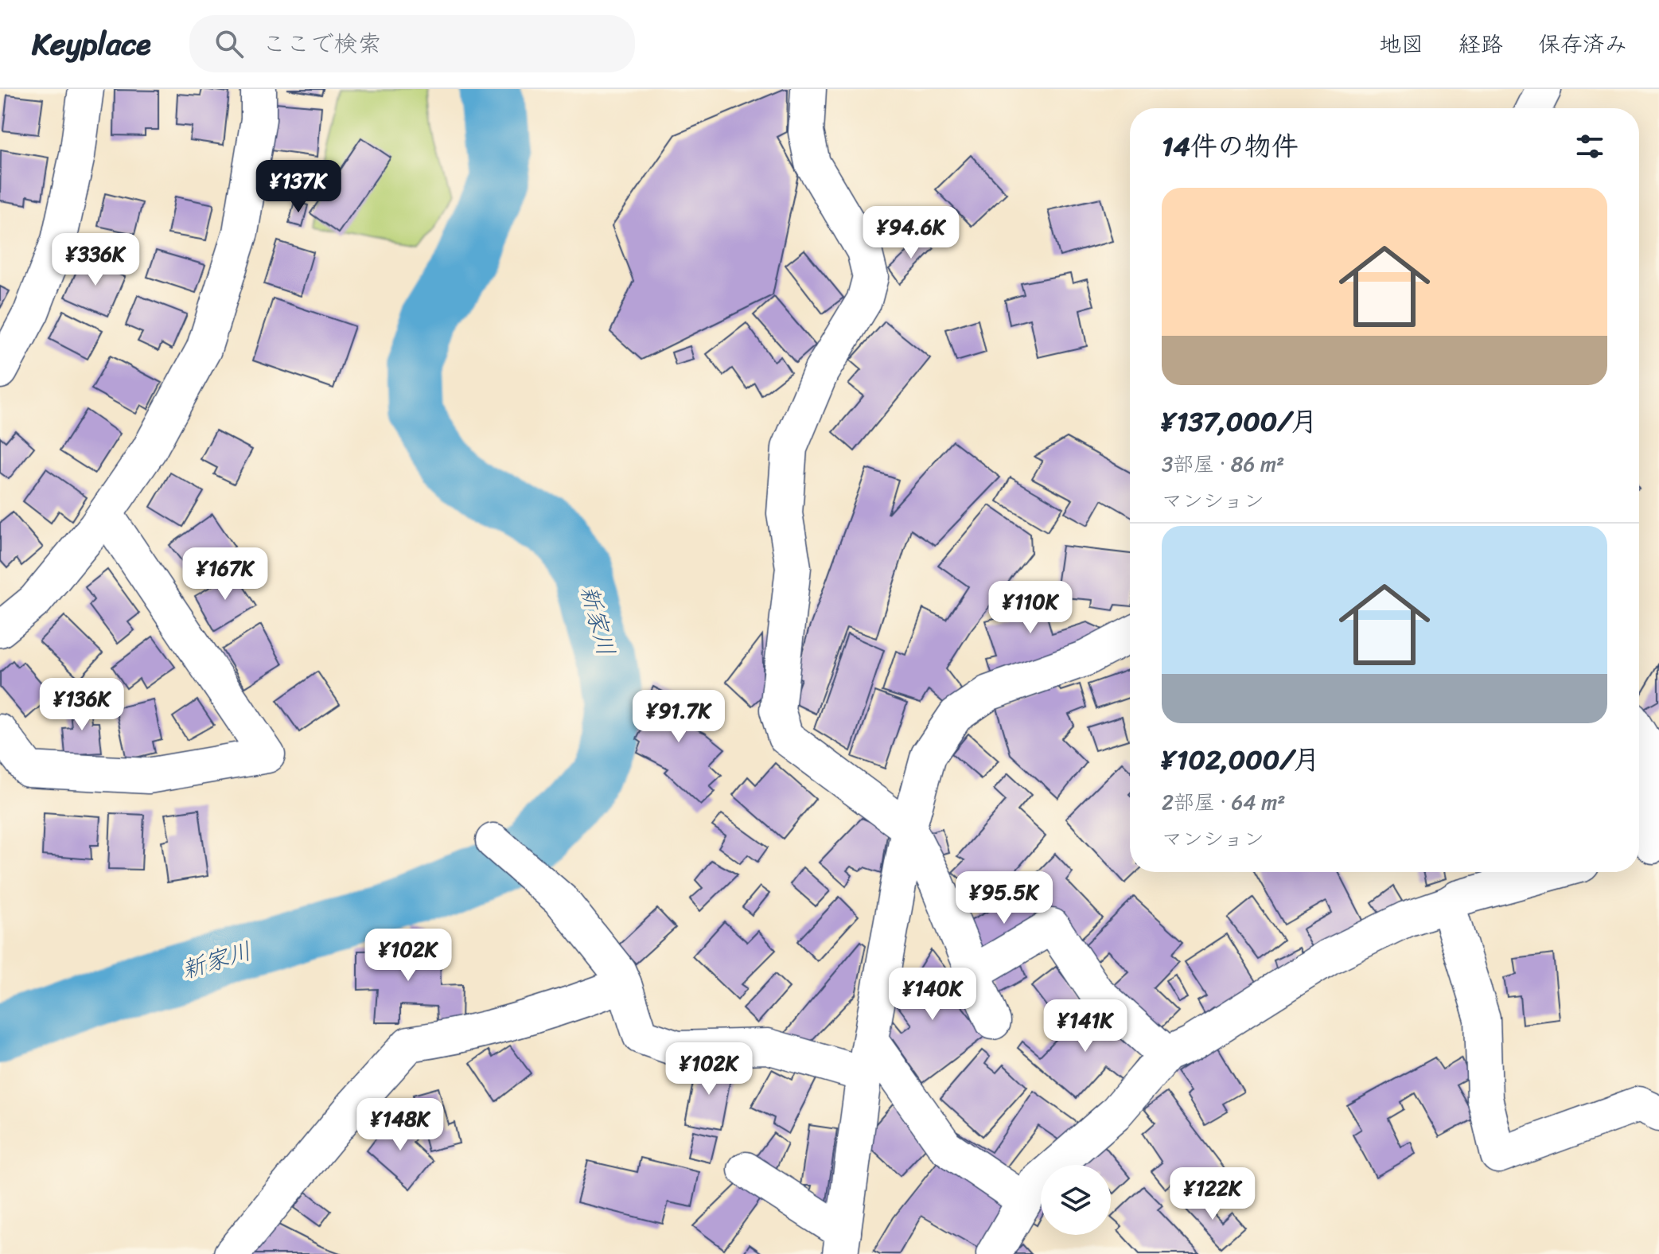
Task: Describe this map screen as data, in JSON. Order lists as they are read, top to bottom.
{
  "water": ["新家川"],
  "page": {
    "header": "Keyplace",
    "search": "ここで検索",
    "nav": ["地図", "経路", "保存済み"],
    "heading": "14件の物件",
    "price": [
      "¥137K",
      "¥94.6K",
      "¥336K",
      "¥167K",
      "¥110K",
      "¥136K",
      "¥91.7K",
      "¥95.5K",
      "¥102K",
      "¥140K",
      "¥141K",
      "¥102K",
      "¥148K",
      "¥122K"
    ],
    "list": [
      {
        "name": "¥137,000/月",
        "note": "3部屋 · 86 m² · マンション"
      },
      {
        "name": "¥102,000/月",
        "note": "2部屋 · 64 m² · マンション"
      }
    ]
  }
}
